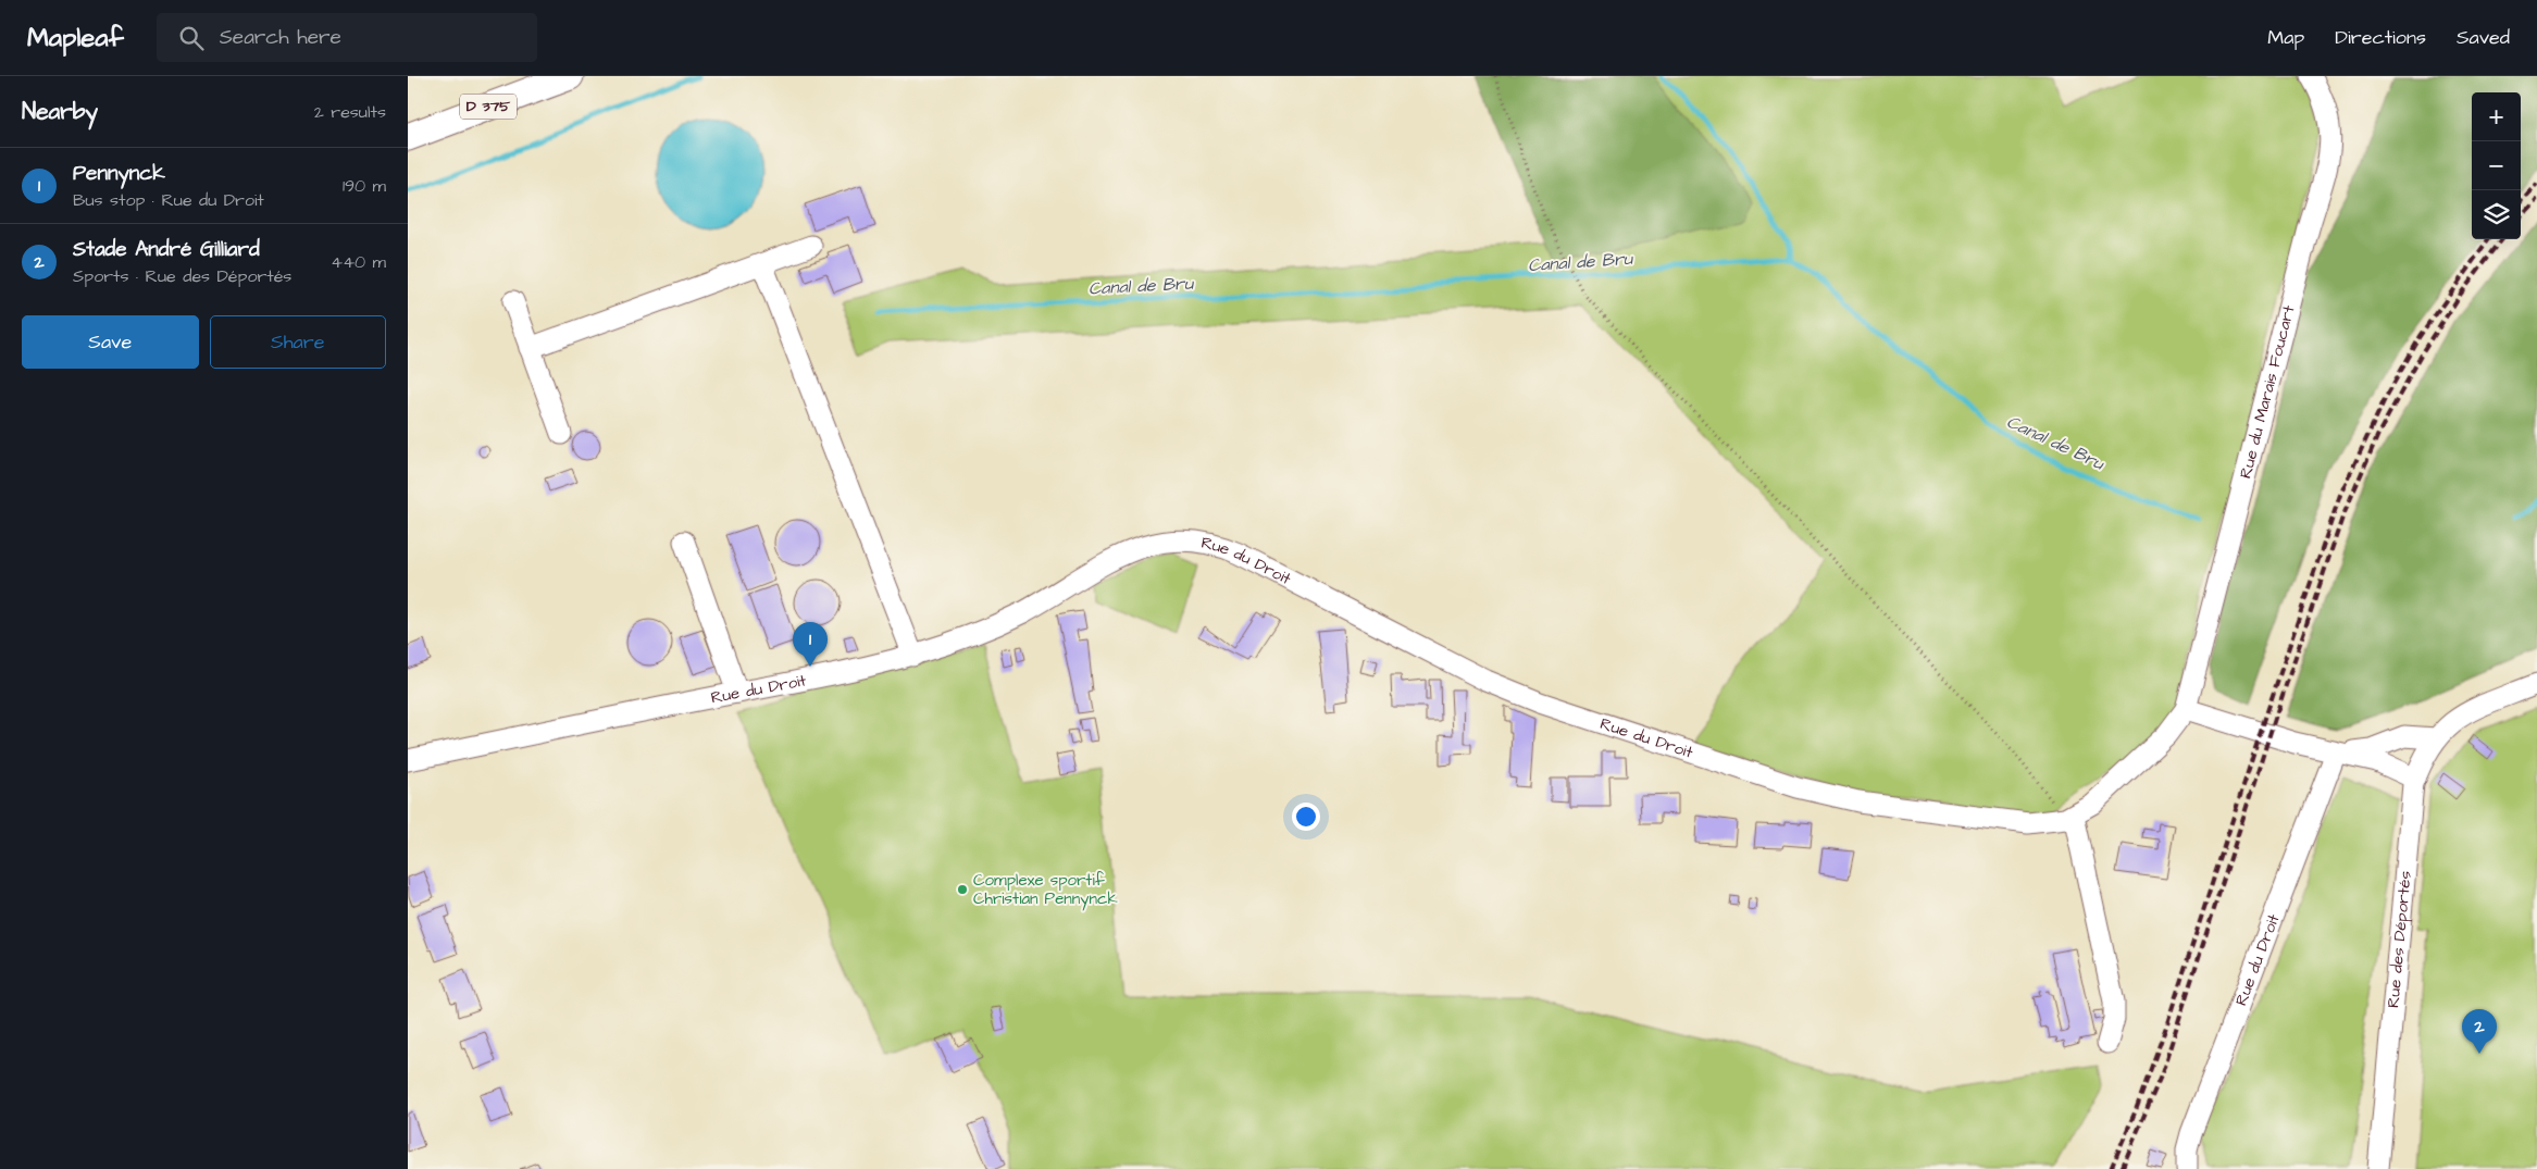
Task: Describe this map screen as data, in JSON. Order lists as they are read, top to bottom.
{
  "streets": {
    "main road": ["D 375"],
    "street": ["Rue du Marais Foucart", "Rue du Droit", "Rue des Déportés"]
  },
  "crossings": [
    ["Rue du Marais Foucart", "Rue du Droit"]
  ],
  "water": ["Canal de Bru"],
  "places": ["Complexe sportif Christian Pennynck"],
  "page": {
    "header": "Mapleaf",
    "search": "Search here",
    "nav": ["Map", "Directions", "Saved"],
    "heading": ["Nearby", "2 results"],
    "map_buttons": ["+", "−"],
    "list": [
      {
        "mark": "1",
        "name": "Pennynck",
        "note": "Bus stop · Rue du Droit",
        "value": "190 m"
      },
      {
        "mark": "2",
        "name": "Stade André Gilliard",
        "note": "Sports · Rue des Déportés",
        "value": "440 m"
      }
    ],
    "buttons": ["Save", "Share"],
    "pins": ["1", "2"]
  }
}
